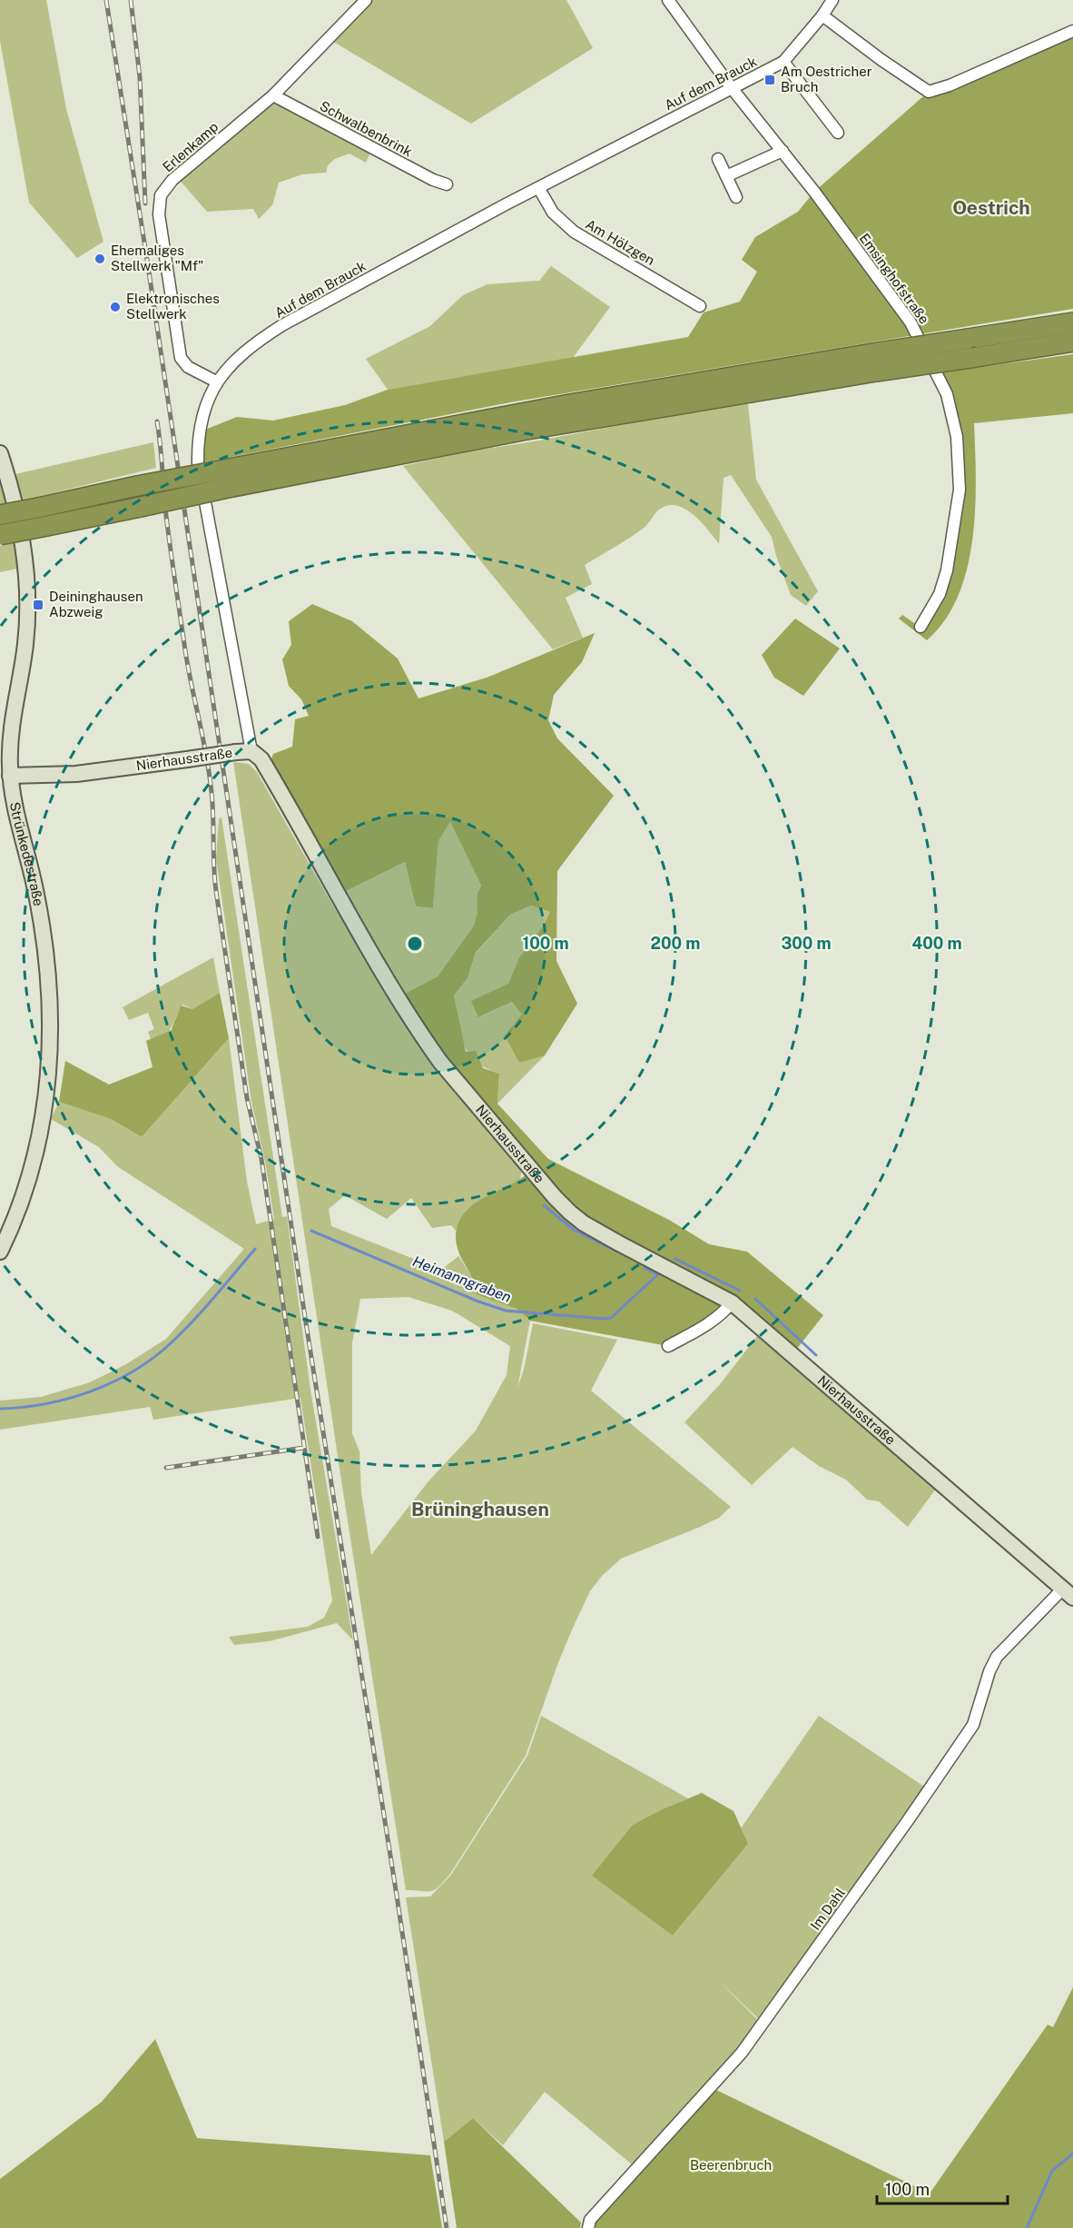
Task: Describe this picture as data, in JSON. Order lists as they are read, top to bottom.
{
  "streets": {
    "main road": ["Nierhausstraße", "Strünkedestraße"],
    "street": [
      "Auf dem Brauck",
      "Schwalbenbrink",
      "Erlenkamp",
      "Am Hölzgen",
      "Emsinghofstraße",
      "Im Dahl"
    ]
  },
  "crossings": [
    ["Auf dem Brauck", "Erlenkamp"],
    ["Auf dem Brauck", "Am Hölzgen"],
    ["Auf dem Brauck", "Emsinghofstraße"],
    ["Auf dem Brauck", "Nierhausstraße"],
    ["Schwalbenbrink", "Erlenkamp"],
    ["Nierhausstraße", "Strünkedestraße"],
    ["Nierhausstraße", "Im Dahl"]
  ],
  "districts": ["Oestrich", "Brüninghausen"],
  "water": ["Heimanngraben"],
  "parks": ["Beerenbruch"],
  "places": {
    "transit": ["Am Oestricher Bruch", "Deininghausen Abzweig"],
    "other": ["Ehemaliges Stellwerk \"Mf\"", "Elektronisches Stellwerk"]
  },
  "scale_bar": "100 m",
  "rings": [
    "100 m",
    "200 m",
    "300 m",
    "400 m"
  ]
}
